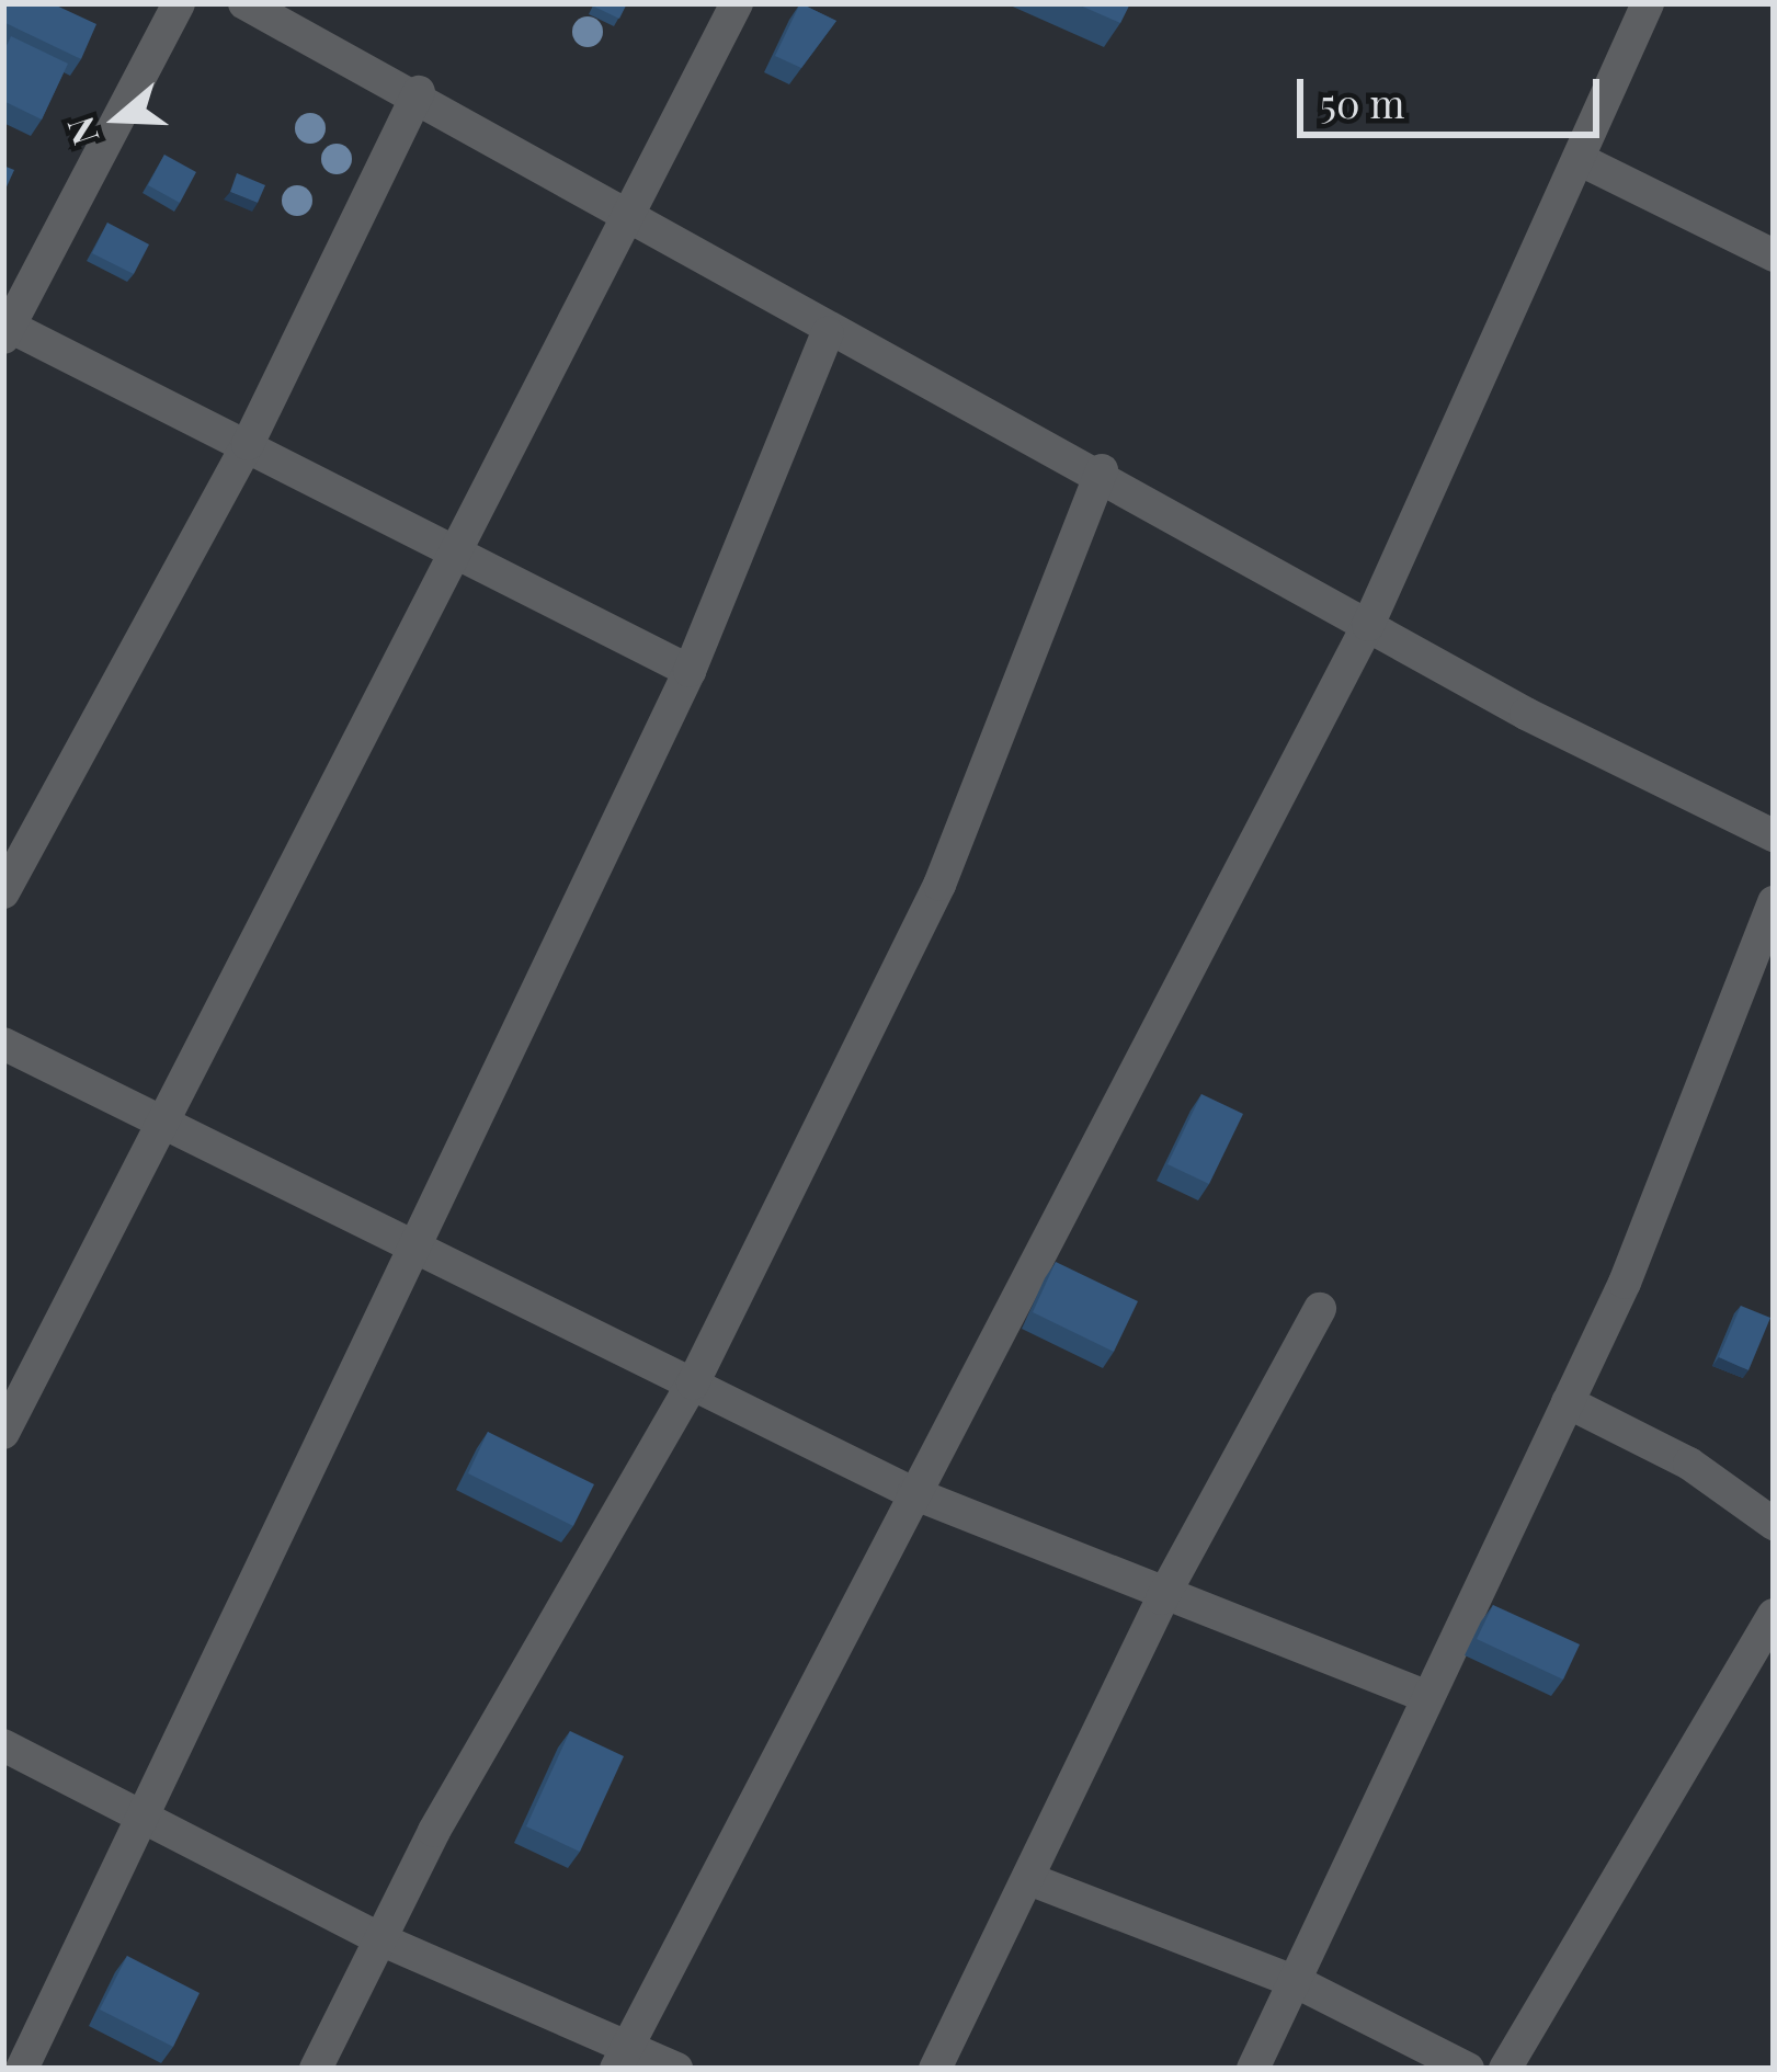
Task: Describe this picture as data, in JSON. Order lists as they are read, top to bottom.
{
  "scale_bar": "50 m",
  "north": "left"
}
